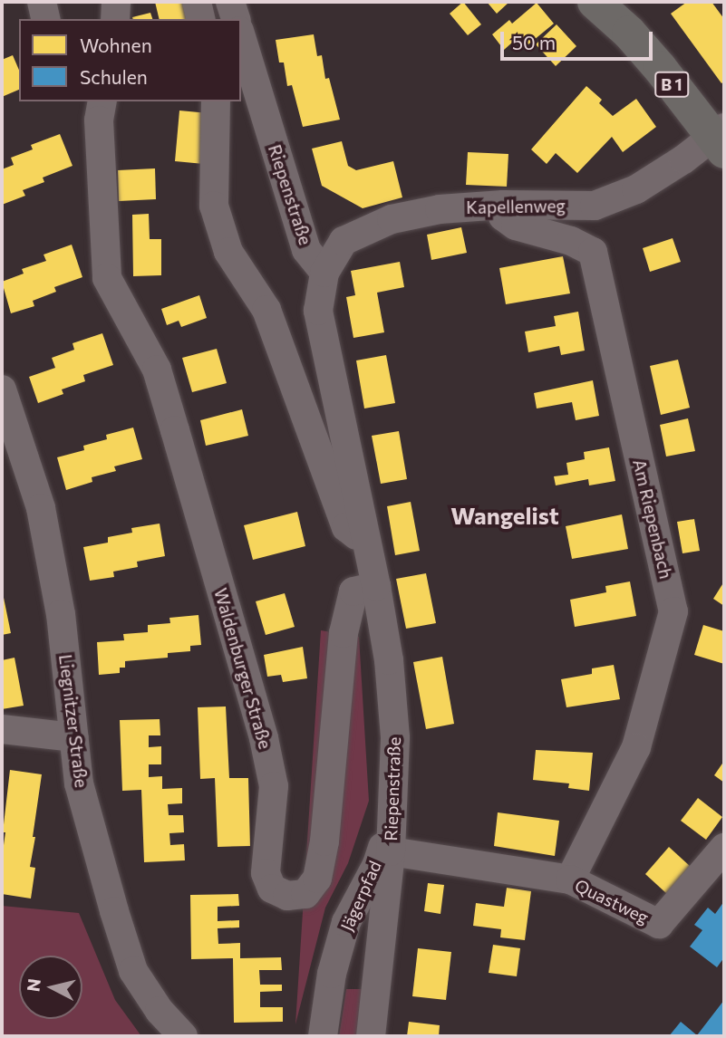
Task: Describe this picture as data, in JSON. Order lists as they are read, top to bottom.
{
  "streets": {
    "main road": ["B 1"],
    "street": [
      "Riepenstraße",
      "Kapellenweg",
      "Am Riepenbach",
      "Waldenburger Straße",
      "Liegnitzer Straße",
      "Jägerpfad",
      "Quastweg"
    ]
  },
  "crossings": [
    ["B 1", "Kapellenweg"],
    ["Riepenstraße", "Kapellenweg"],
    ["Riepenstraße", "Waldenburger Straße"],
    ["Riepenstraße", "Jägerpfad"],
    ["Riepenstraße", "Quastweg"],
    ["Kapellenweg", "Am Riepenbach"],
    ["Am Riepenbach", "Quastweg"]
  ],
  "districts": ["Wangelist"],
  "legend": ["Wohnen", "Schulen"],
  "scale_bar": "50 m",
  "north": "left"
}
